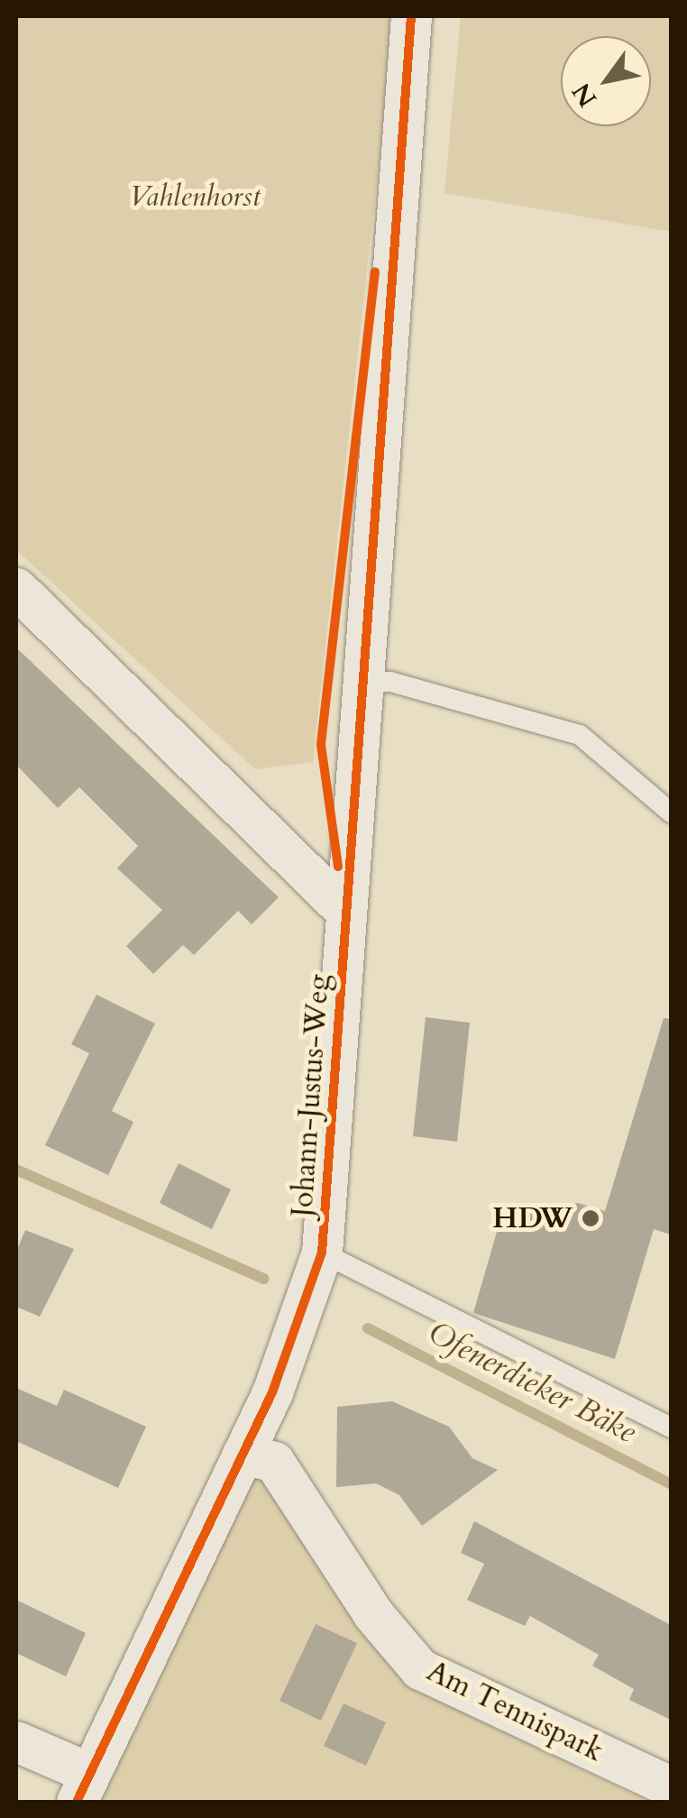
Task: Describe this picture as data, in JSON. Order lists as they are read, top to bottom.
{
  "streets": {
    "street": ["Johann-Justus-Weg", "Am Tennispark"]
  },
  "crossings": [
    ["Johann-Justus-Weg", "Am Tennispark"]
  ],
  "water": ["Ofenerdieker Bäke"],
  "parks": ["Vahlenhorst"],
  "places": ["HDW"],
  "north": "bottom left"
}
